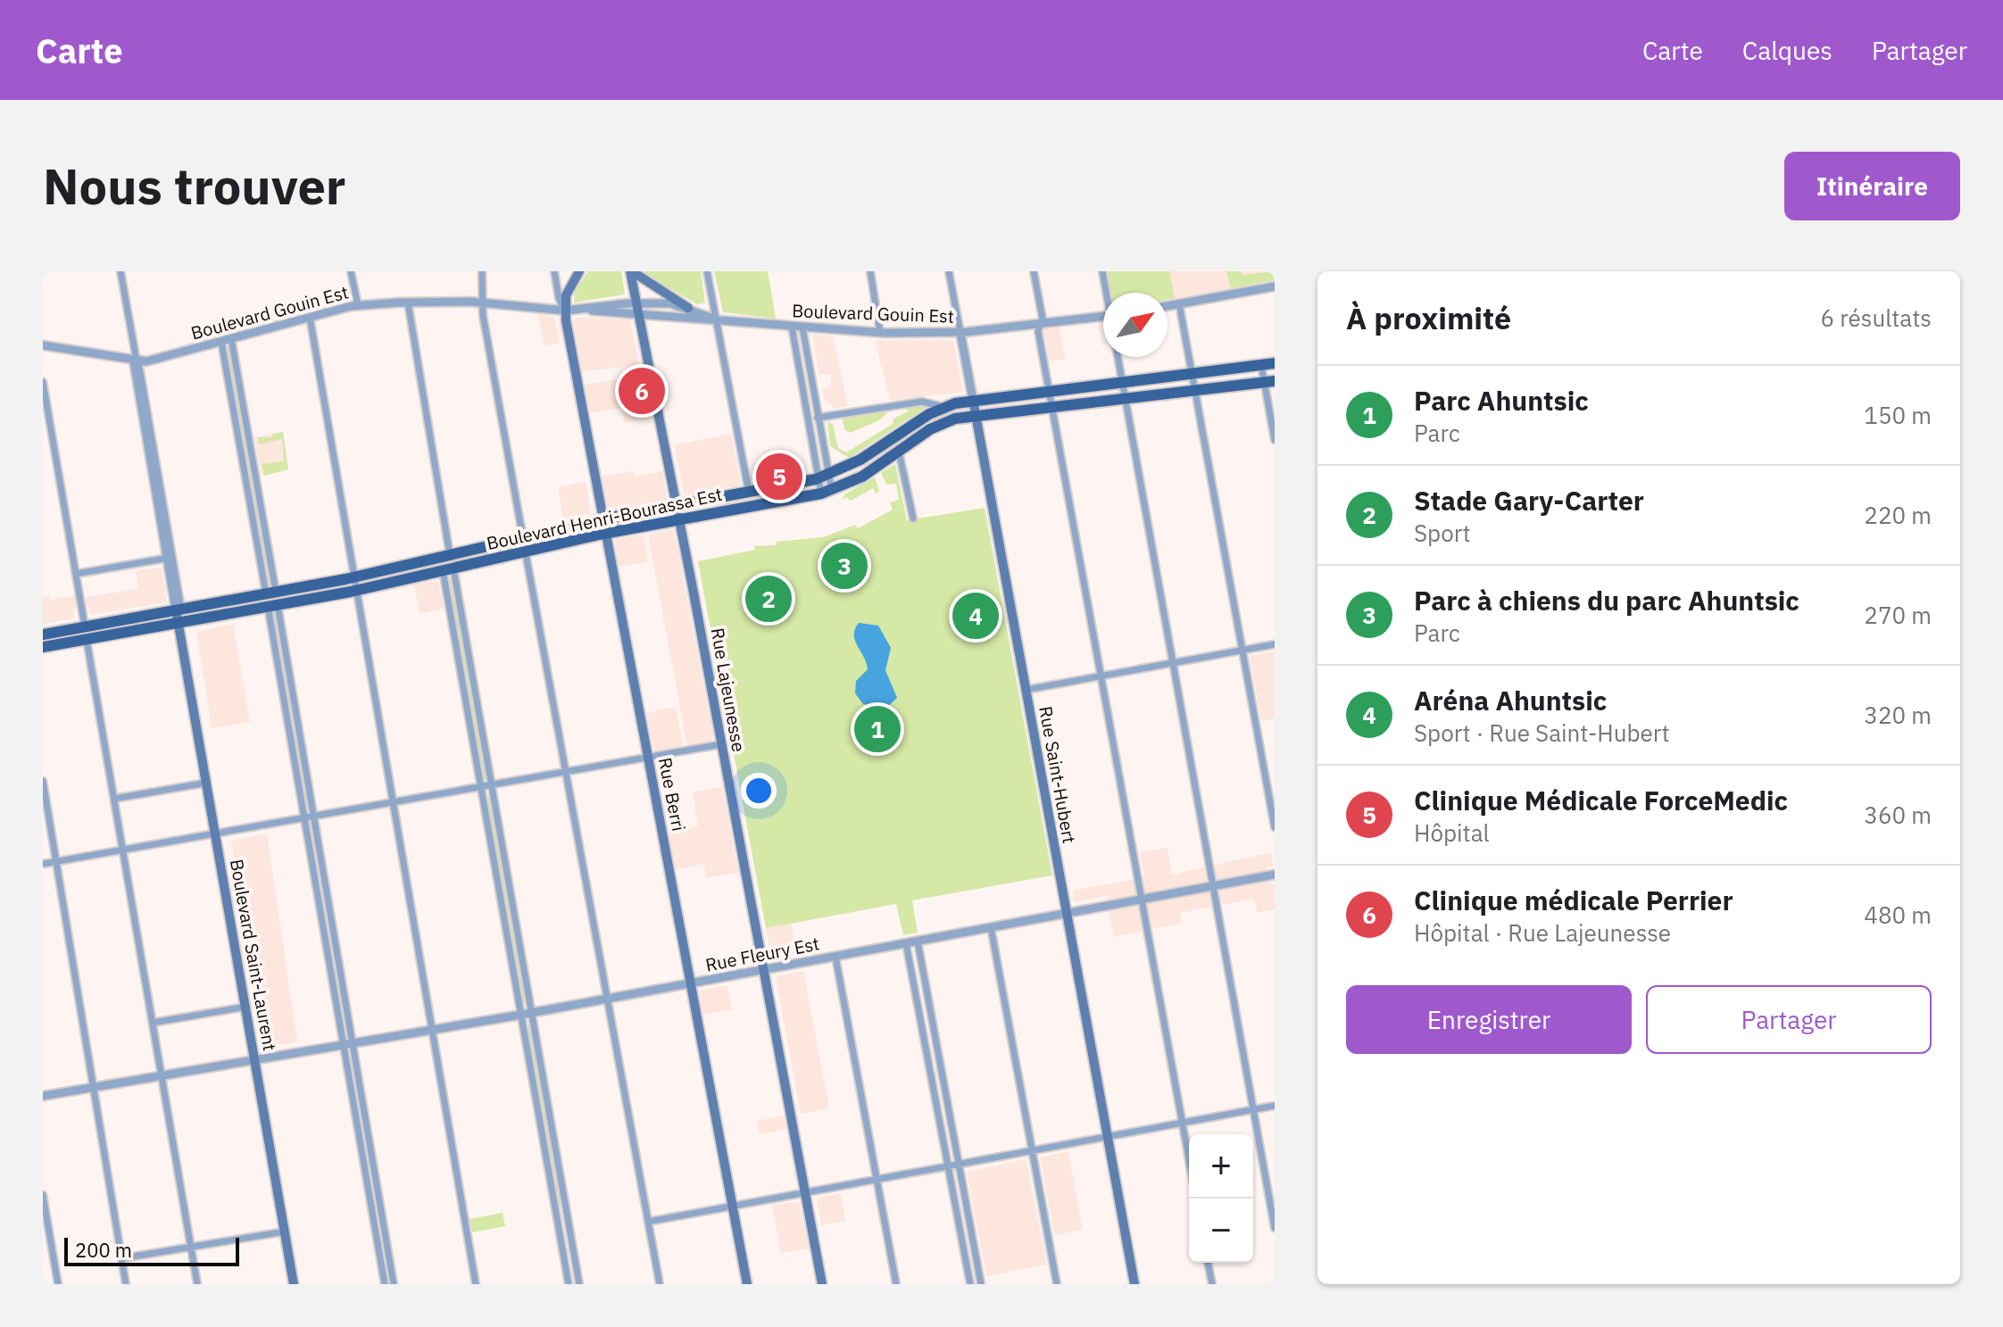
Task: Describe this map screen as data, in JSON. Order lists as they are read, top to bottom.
{
  "streets": {
    "main road": [
      "Boulevard Henri-Bourassa Est",
      "Rue Lajeunesse",
      "Rue Saint-Hubert",
      "Rue Berri",
      "Boulevard Saint-Laurent"
    ],
    "street": ["Boulevard Gouin Est", "Rue Fleury Est"]
  },
  "crossings": [
    ["Boulevard Gouin Est", "Rue Lajeunesse"],
    ["Boulevard Gouin Est", "Rue Saint-Hubert"],
    ["Boulevard Gouin Est", "Rue Berri"],
    ["Boulevard Gouin Est", "Boulevard Saint-Laurent"],
    ["Boulevard Henri-Bourassa Est", "Rue Lajeunesse"],
    ["Boulevard Henri-Bourassa Est", "Rue Saint-Hubert"],
    ["Boulevard Henri-Bourassa Est", "Rue Berri"],
    ["Boulevard Henri-Bourassa Est", "Boulevard Saint-Laurent"],
    ["Rue Lajeunesse", "Rue Fleury Est"],
    ["Rue Saint-Hubert", "Rue Fleury Est"],
    ["Rue Berri", "Rue Fleury Est"],
    ["Rue Fleury Est", "Boulevard Saint-Laurent"]
  ],
  "scale_bar": "200 m",
  "north": "top right",
  "page": {
    "header": "Carte",
    "nav": ["Carte", "Calques", "Partager"],
    "buttons": [
      "Itinéraire",
      ["Enregistrer", "Partager"]
    ],
    "title": "Nous trouver",
    "heading": ["À proximité", "6 résultats"],
    "pins": [
      "6",
      "5",
      "3",
      "2",
      "4",
      "1"
    ],
    "list": [
      {
        "mark": "1",
        "name": "Parc Ahuntsic",
        "note": "Parc",
        "value": "150 m"
      },
      {
        "mark": "2",
        "name": "Stade Gary-Carter",
        "note": "Sport",
        "value": "220 m"
      },
      {
        "mark": "3",
        "name": "Parc à chiens du parc Ahuntsic",
        "note": "Parc",
        "value": "270 m"
      },
      {
        "mark": "4",
        "name": "Aréna Ahuntsic",
        "note": "Sport · Rue Saint-Hubert",
        "value": "320 m"
      },
      {
        "mark": "5",
        "name": "Clinique Médicale ForceMedic",
        "note": "Hôpital",
        "value": "360 m"
      },
      {
        "mark": "6",
        "name": "Clinique médicale Perrier",
        "note": "Hôpital · Rue Lajeunesse",
        "value": "480 m"
      }
    ],
    "map_buttons": ["+", "−"],
    "scale": "200 m"
  }
}
